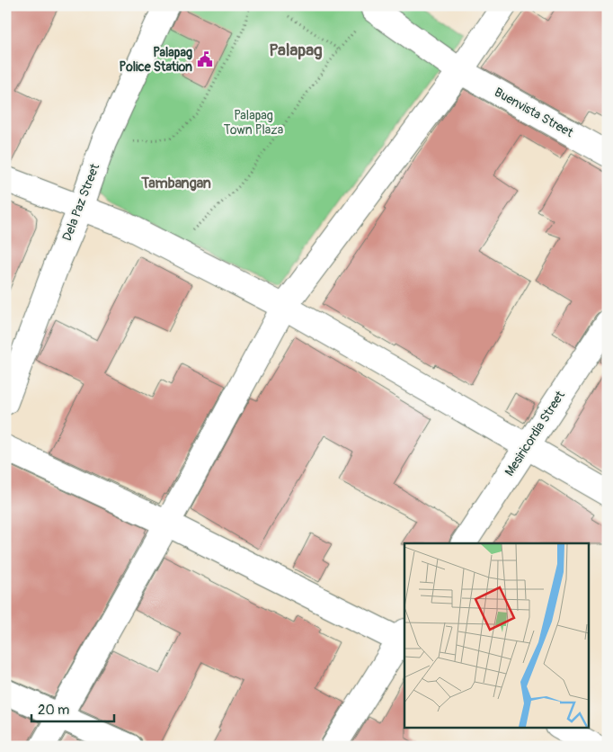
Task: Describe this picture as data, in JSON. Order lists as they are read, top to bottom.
{
  "streets": {
    "street": ["Buenvista Street", "Dela Paz Street", "Mesiricordia Street"]
  },
  "districts": ["Palapag", "Tambangan"],
  "parks": ["Palapag Town Plaza"],
  "places": {
    "public building": ["Palapag Police Station"]
  },
  "scale_bar": "20 m"
}
